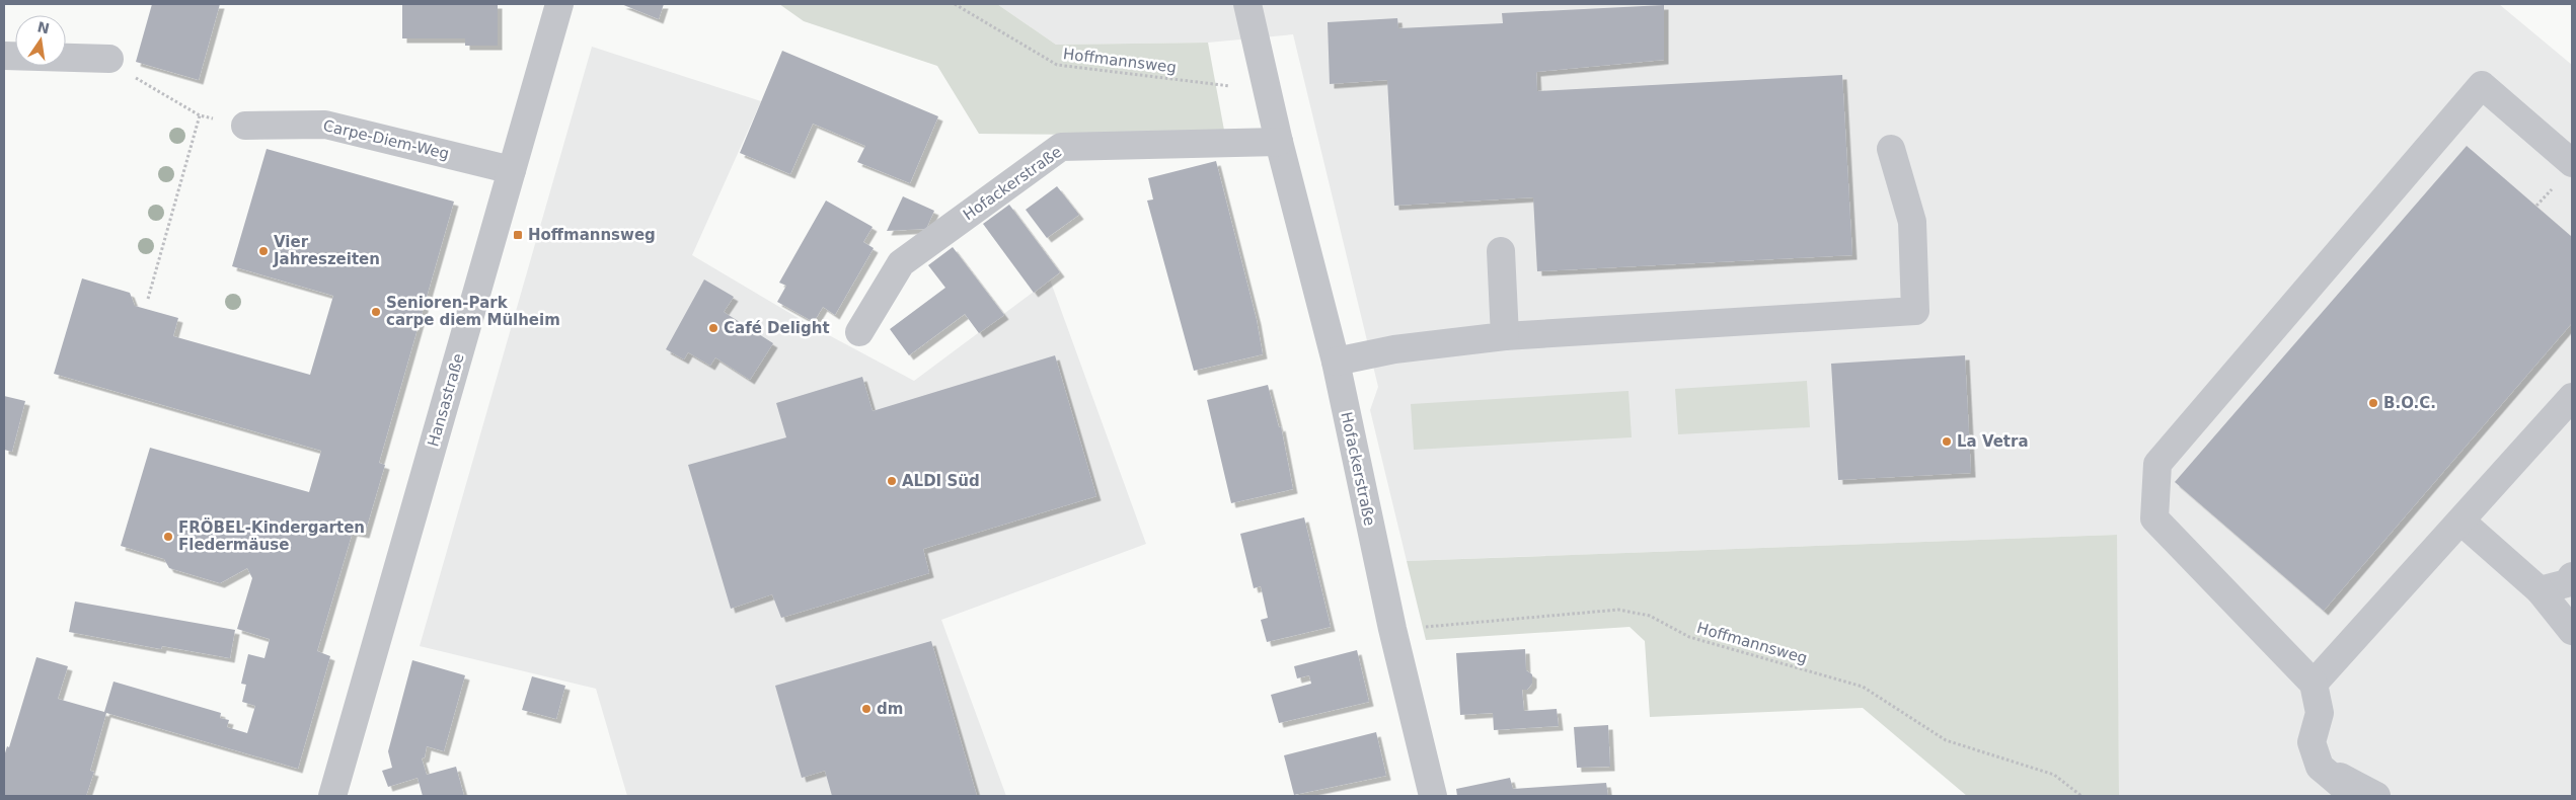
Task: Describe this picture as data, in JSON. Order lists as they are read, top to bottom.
{
  "streets": {
    "street": ["Carpe-Diem-Weg", "Hofackerstraße", "Hansastraße"],
    "path": ["Hoffmannsweg"]
  },
  "crossings": [
    ["Hoffmannsweg", "Hofackerstraße"],
    ["Carpe-Diem-Weg", "Hansastraße"]
  ],
  "places": {
    "transit": ["Hoffmannsweg"],
    "other": [
      "Vier Jahreszeiten",
      "Senioren-Park carpe diem Mülheim",
      "Café Delight",
      "B.O.C.",
      "La Vetra",
      "ALDI Süd",
      "FRÖBEL-Kindergarten Fledermäuse",
      "dm"
    ]
  },
  "north": "top"
}
